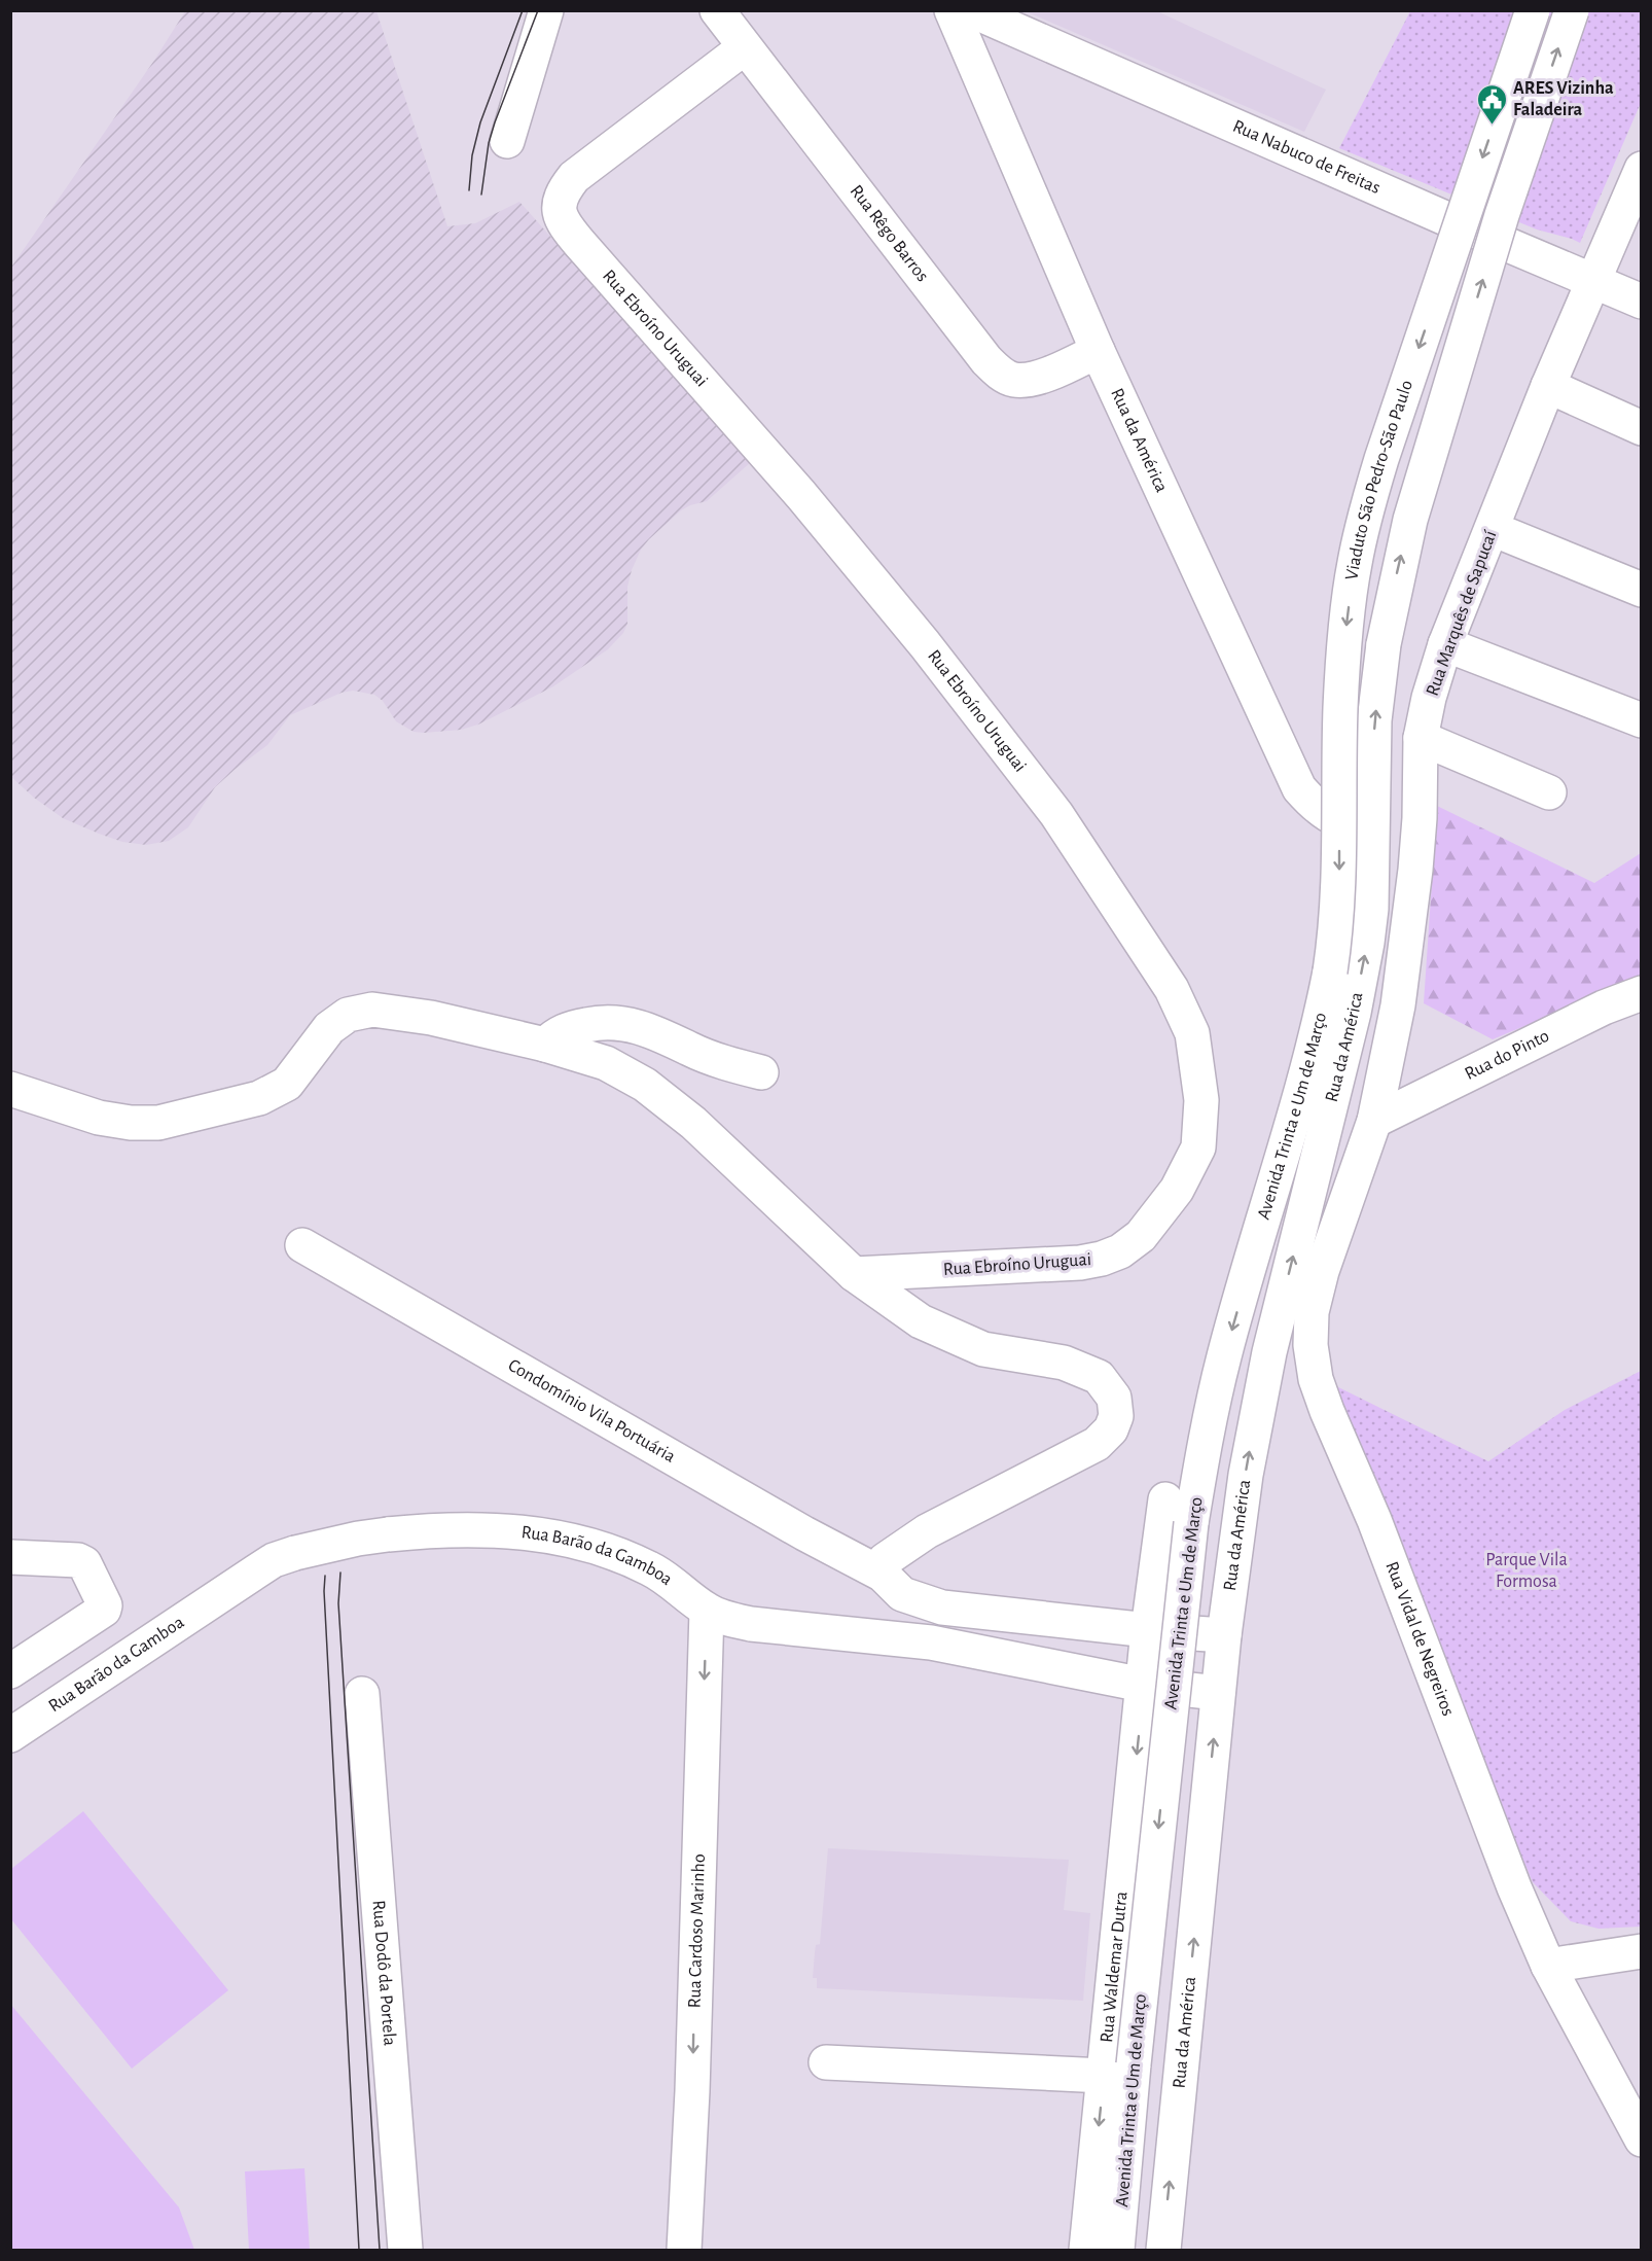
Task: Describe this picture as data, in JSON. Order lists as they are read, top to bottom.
{
  "streets": {
    "street": [
      "Rua Nabuco de Freitas",
      "Rua Rêgo Barros",
      "Rua Ebroíno Uruguai",
      "Rua da América",
      "Viaduto São Pedro-São Paulo",
      "Rua Marquês de Sapucaí",
      "Rua do Pinto",
      "Avenida Trinta e Um de Março",
      "Condomínio Vila Portuária",
      "Rua Barão da Gamboa",
      "Rua Vidal de Negreiros",
      "Rua Cardoso Marinho",
      "Rua Waldemar Dutra",
      "Rua Dodô da Portela"
    ]
  },
  "crossings": [
    ["Rua Nabuco de Freitas", "Rua Marquês de Sapucaí"],
    ["Rua Rêgo Barros", "Rua Ebroíno Uruguai"],
    ["Rua Rêgo Barros", "Rua da América"],
    ["Rua da América", "Viaduto São Pedro-São Paulo"],
    ["Rua da América", "Condomínio Vila Portuária"],
    ["Rua da América", "Rua Barão da Gamboa"],
    ["Viaduto São Pedro-São Paulo", "Avenida Trinta e Um de Março"],
    ["Rua Marquês de Sapucaí", "Rua do Pinto"],
    ["Rua Marquês de Sapucaí", "Rua Vidal de Negreiros"],
    ["Rua do Pinto", "Rua Vidal de Negreiros"],
    ["Avenida Trinta e Um de Março", "Rua Waldemar Dutra"],
    ["Condomínio Vila Portuária", "Rua Waldemar Dutra"],
    ["Rua Barão da Gamboa", "Rua Cardoso Marinho"],
    ["Rua Barão da Gamboa", "Rua Waldemar Dutra"]
  ],
  "one_way": [
    "Rua da América",
    "Avenida Trinta e Um de Março",
    "Rua Cardoso Marinho",
    "Rua Waldemar Dutra"
  ],
  "parks": ["Parque Vila Formosa"],
  "places": {
    "public building": ["ARES Vizinha Faladeira"]
  }
}
